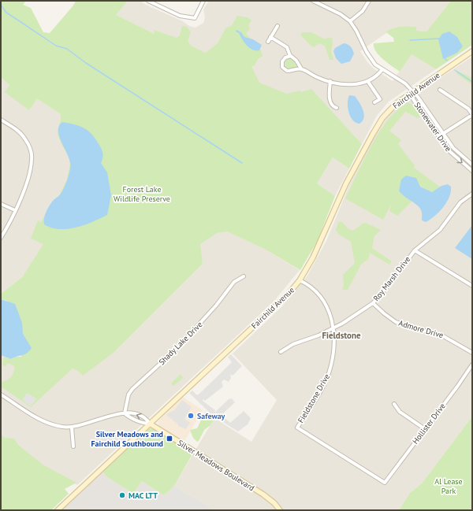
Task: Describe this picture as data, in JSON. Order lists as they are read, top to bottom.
{
  "streets": {
    "main road": ["Fairchild Avenue", "Silver Meadows Boulevard"],
    "street": [
      "Stonewater Drive",
      "Roy Marsh Drive",
      "Admore Drive",
      "Shady Lake Drive",
      "Fieldstone Drive",
      "Hollister Drive"
    ]
  },
  "crossings": [
    ["Fairchild Avenue", "Stonewater Drive"],
    ["Fairchild Avenue", "Fieldstone Drive"],
    ["Fairchild Avenue", "Silver Meadows Boulevard"],
    ["Roy Marsh Drive", "Admore Drive"],
    ["Roy Marsh Drive", "Fieldstone Drive"],
    ["Fieldstone Drive", "Hollister Drive"]
  ],
  "districts": ["Fieldstone"],
  "parks": ["Forest Lake Wildlife Preserve", "Al Lease Park"],
  "places": {
    "other": ["Safeway", "MAC LTT"],
    "transit": ["Silver Meadows and Fairchild Southbound"]
  }
}
